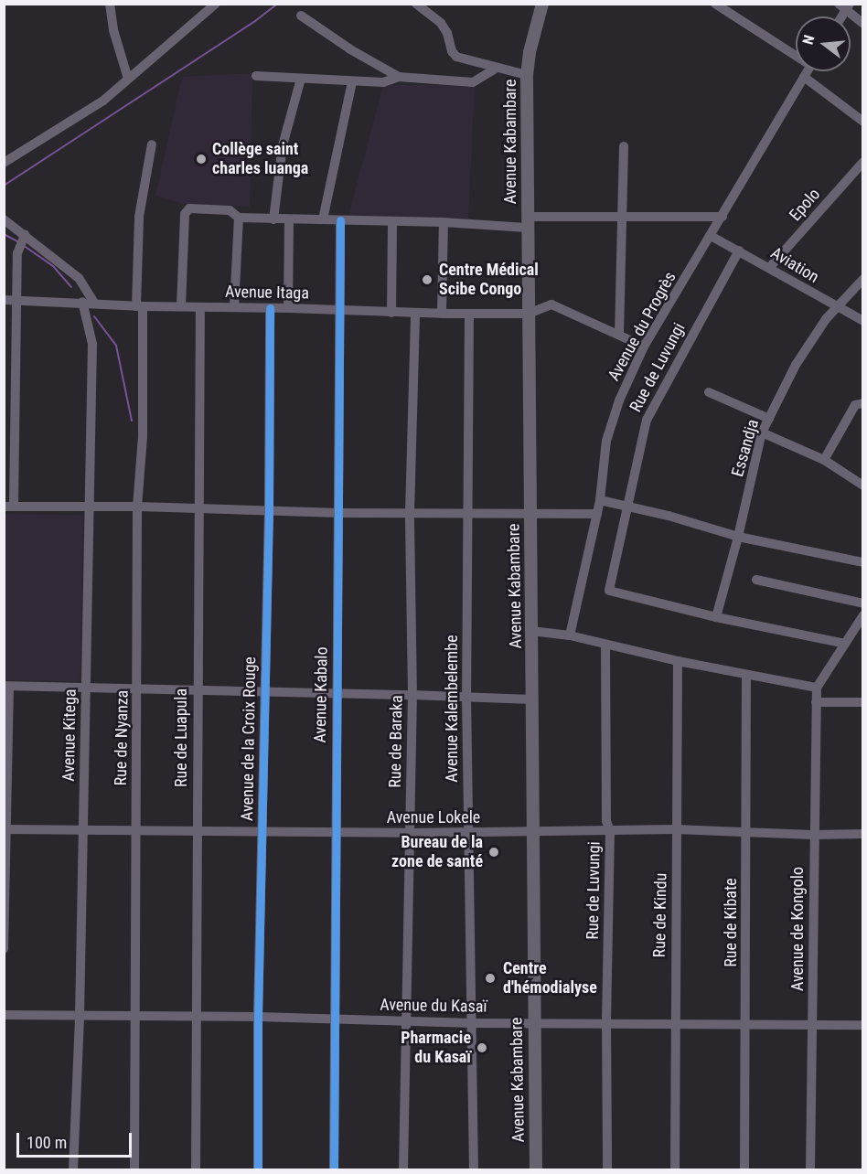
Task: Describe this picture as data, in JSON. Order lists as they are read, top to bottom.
{
  "streets": {
    "main road": ["Avenue Kabambare"],
    "street": [
      "Epolo",
      "Aviation",
      "Avenue Itaga",
      "Avenue du Progrès",
      "Rue de Luvungi",
      "Essandja",
      "Avenue Kabalo",
      "Avenue Kalembelembe",
      "Avenue Kitega",
      "Rue de Nyanza",
      "Rue de Luapula",
      "Avenue de la Croix Rouge",
      "Rue de Baraka",
      "Avenue Lokele",
      "Rue de Kindu",
      "Rue de Kibate",
      "Avenue de Kongolo",
      "Avenue du Kasaï"
    ]
  },
  "crossings": [
    ["Avenue Kabambare", "Avenue Itaga"],
    ["Avenue Kabambare", "Avenue Lokele"],
    ["Avenue Kabambare", "Avenue du Kasaï"],
    ["Epolo", "Aviation"],
    ["Aviation", "Avenue du Progrès"],
    ["Aviation", "Rue de Luvungi"],
    ["Aviation", "Essandja"],
    ["Avenue Itaga", "Avenue du Progrès"],
    ["Avenue Itaga", "Avenue Kabalo"],
    ["Avenue Itaga", "Avenue Kalembelembe"],
    ["Avenue Itaga", "Avenue Kitega"],
    ["Avenue Itaga", "Rue de Nyanza"],
    ["Avenue Itaga", "Rue de Luapula"],
    ["Avenue Itaga", "Avenue de la Croix Rouge"],
    ["Avenue Itaga", "Rue de Baraka"],
    ["Rue de Luvungi", "Essandja"],
    ["Rue de Luvungi", "Avenue Lokele"],
    ["Rue de Luvungi", "Avenue du Kasaï"],
    ["Avenue Kabalo", "Avenue Lokele"],
    ["Avenue Kabalo", "Avenue du Kasaï"],
    ["Avenue Kalembelembe", "Avenue Lokele"],
    ["Avenue Kalembelembe", "Avenue du Kasaï"],
    ["Avenue Kitega", "Avenue Lokele"],
    ["Avenue Kitega", "Avenue du Kasaï"],
    ["Rue de Nyanza", "Avenue Lokele"],
    ["Rue de Nyanza", "Avenue du Kasaï"],
    ["Rue de Luapula", "Avenue Lokele"],
    ["Rue de Luapula", "Avenue du Kasaï"],
    ["Avenue de la Croix Rouge", "Avenue Lokele"],
    ["Avenue de la Croix Rouge", "Avenue du Kasaï"],
    ["Rue de Baraka", "Avenue Lokele"],
    ["Rue de Baraka", "Avenue du Kasaï"],
    ["Avenue Lokele", "Rue de Kindu"],
    ["Avenue Lokele", "Rue de Kibate"],
    ["Avenue Lokele", "Avenue de Kongolo"],
    ["Rue de Kindu", "Avenue du Kasaï"],
    ["Rue de Kibate", "Avenue du Kasaï"],
    ["Avenue de Kongolo", "Avenue du Kasaï"]
  ],
  "places": [
    "Collège saint charles luanga",
    "Centre Médical Scibe Congo",
    "Bureau de la zone de santé",
    "Centre d'hémodialyse",
    "Pharmacie du Kasaï"
  ],
  "scale_bar": "100 m",
  "north": "left"
}
